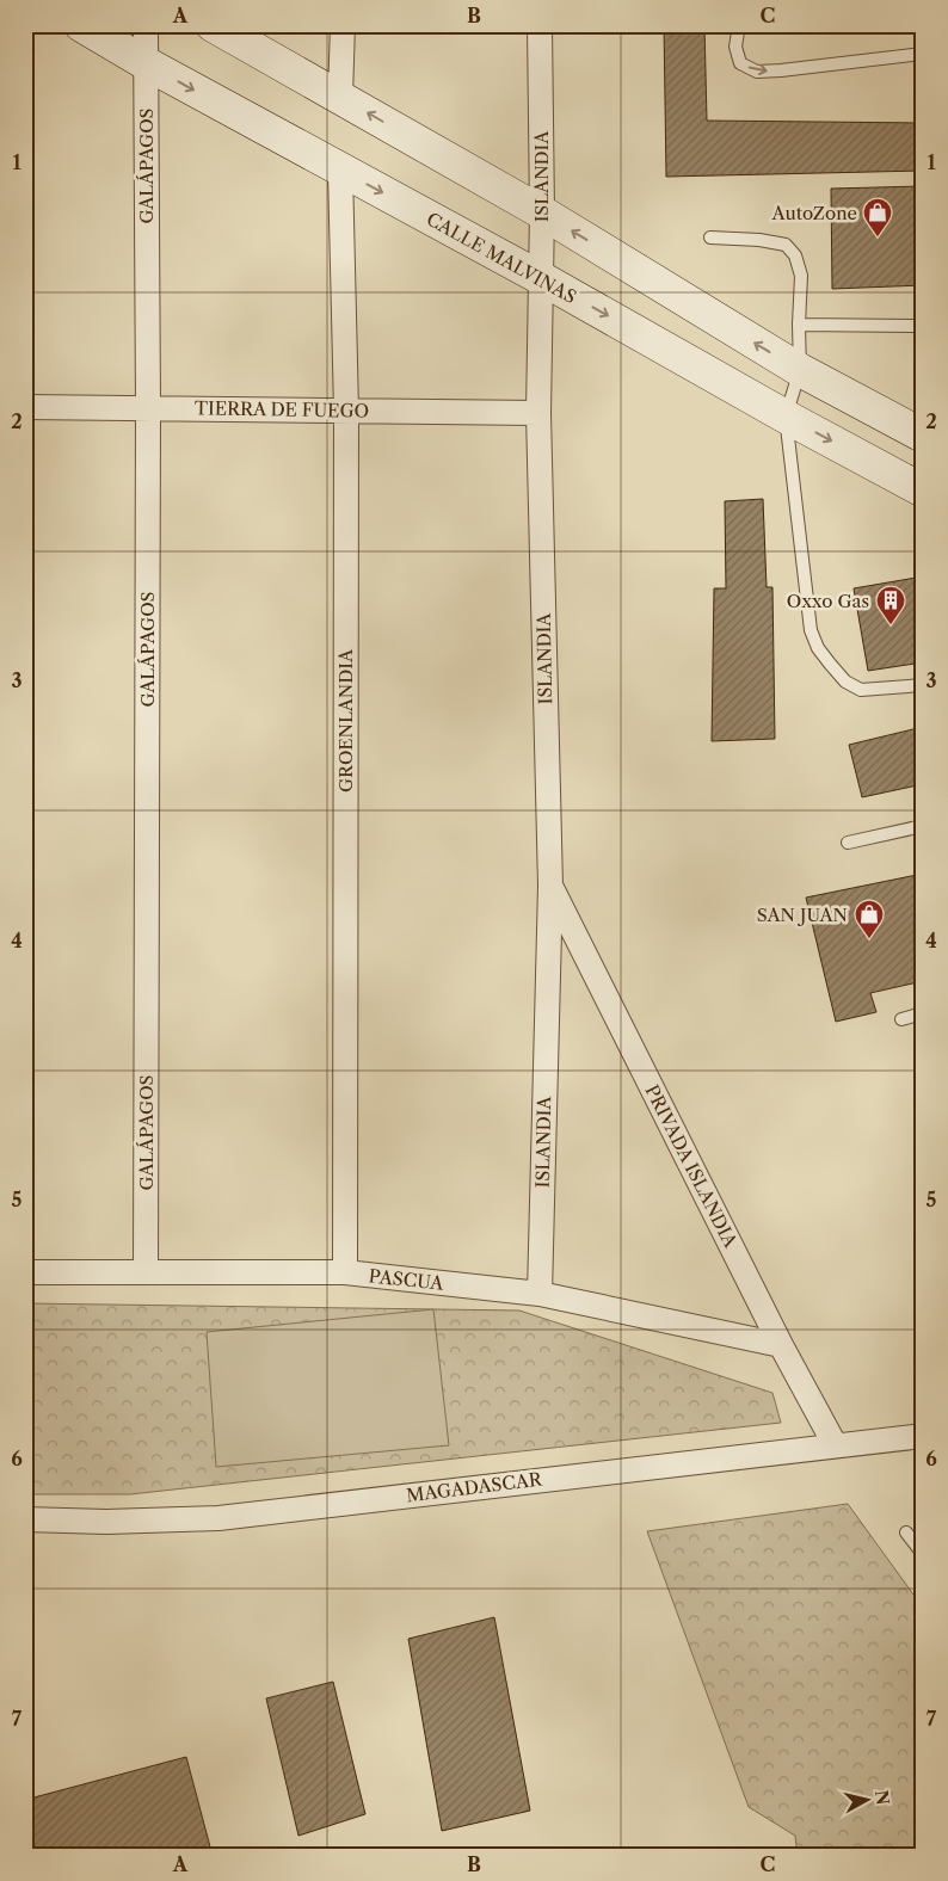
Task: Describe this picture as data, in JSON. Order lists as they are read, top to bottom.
{
  "streets": {
    "street": [
      "GALÁPAGOS",
      "ISLANDIA",
      "CALLE MALVINAS",
      "TIERRA DE FUEGO",
      "GROENLANDIA",
      "PRIVADA ISLANDIA",
      "PASCUA",
      "MAGADASCAR"
    ]
  },
  "crossings": [
    ["GALÁPAGOS", "CALLE MALVINAS"],
    ["GALÁPAGOS", "TIERRA DE FUEGO"],
    ["GALÁPAGOS", "PASCUA"],
    ["ISLANDIA", "CALLE MALVINAS"],
    ["ISLANDIA", "TIERRA DE FUEGO"],
    ["ISLANDIA", "PRIVADA ISLANDIA"],
    ["ISLANDIA", "PASCUA"],
    ["CALLE MALVINAS", "GROENLANDIA"],
    ["TIERRA DE FUEGO", "GROENLANDIA"],
    ["GROENLANDIA", "PASCUA"],
    ["PRIVADA ISLANDIA", "PASCUA"],
    ["PRIVADA ISLANDIA", "MAGADASCAR"]
  ],
  "places": {
    "shop": ["AutoZone", "SAN JUAN"],
    "building": ["Oxxo Gas"]
  },
  "north": "right",
  "grid": {
    "columns": ["A", "B", "C"],
    "rows": [
      "1",
      "2",
      "3",
      "4",
      "5",
      "6",
      "7"
    ]
  }
}
